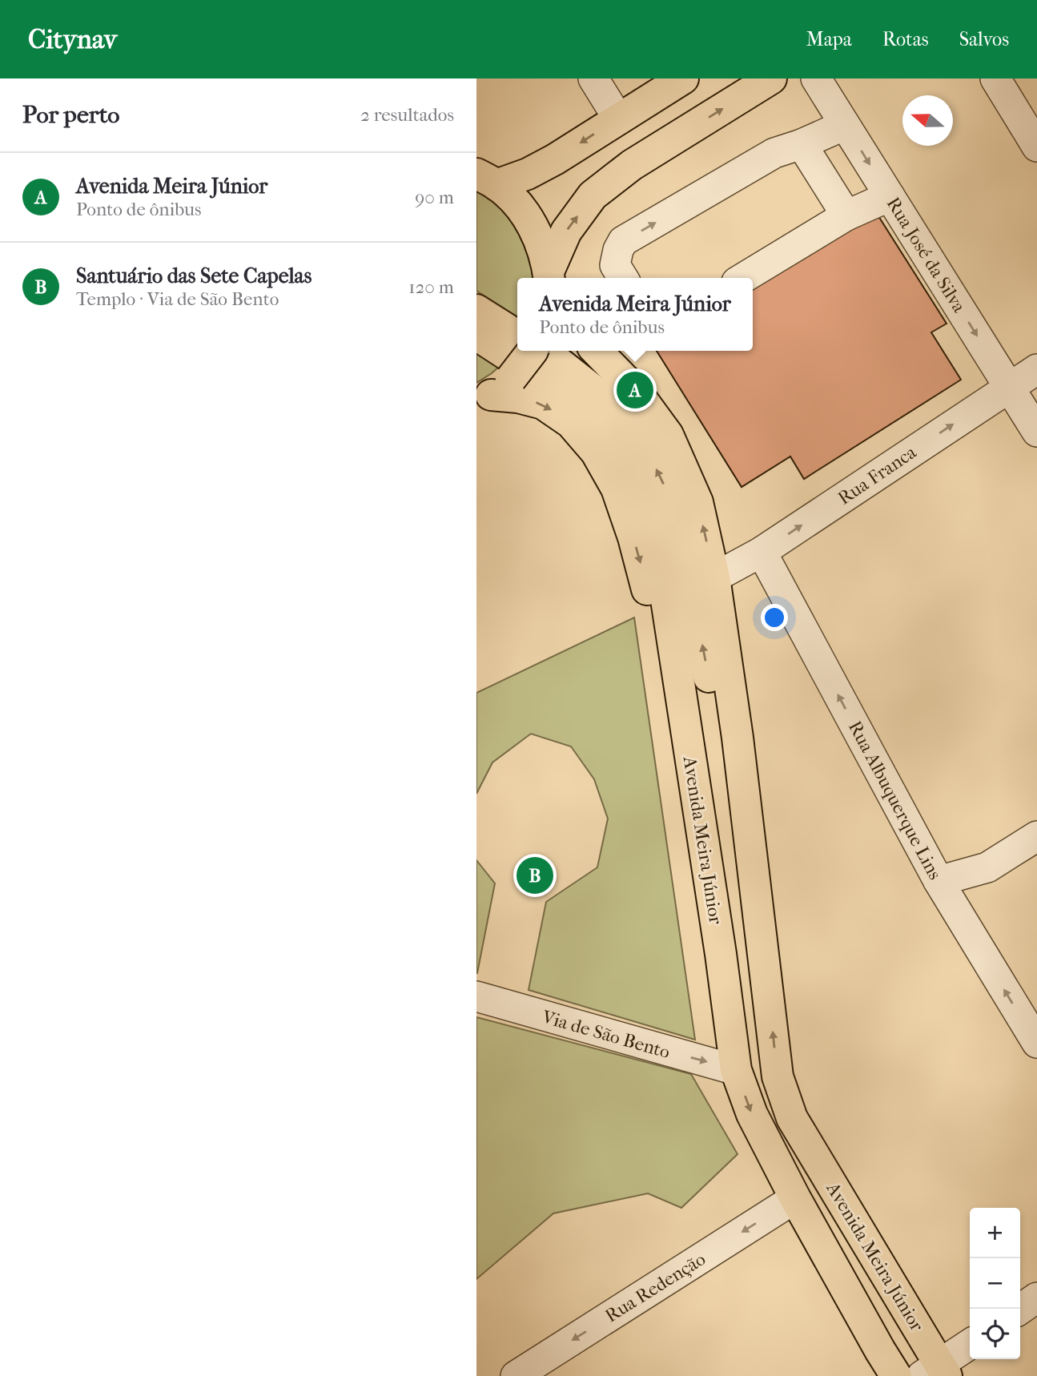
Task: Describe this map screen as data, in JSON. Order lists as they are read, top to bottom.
{
  "streets": {
    "main road": ["Avenida Meira Júnior"],
    "street": [
      "Rua José da Silva",
      "Rua Franca",
      "Rua Albuquerque Lins",
      "Via de São Bento",
      "Rua Redenção"
    ]
  },
  "crossings": [
    ["Rua José da Silva", "Rua Franca"],
    ["Rua Franca", "Rua Albuquerque Lins"],
    ["Rua Franca", "Avenida Meira Júnior"],
    ["Avenida Meira Júnior", "Via de São Bento"],
    ["Avenida Meira Júnior", "Rua Redenção"]
  ],
  "one_way": ["Rua Albuquerque Lins", "Via de São Bento", "Rua Redenção"],
  "north": "left",
  "page": {
    "header": "Citynav",
    "nav": ["Mapa", "Rotas", "Salvos"],
    "heading": ["Por perto", "2 resultados"],
    "list": [
      {
        "mark": "A",
        "name": "Avenida Meira Júnior",
        "note": "Ponto de ônibus",
        "value": "90 m"
      },
      {
        "mark": "B",
        "name": "Santuário das Sete Capelas",
        "note": "Templo · Via de São Bento",
        "value": "120 m"
      }
    ],
    "popup": ["Avenida Meira Júnior", "Ponto de ônibus"],
    "pins": ["A", "B"],
    "map_buttons": ["+", "−"]
  }
}
